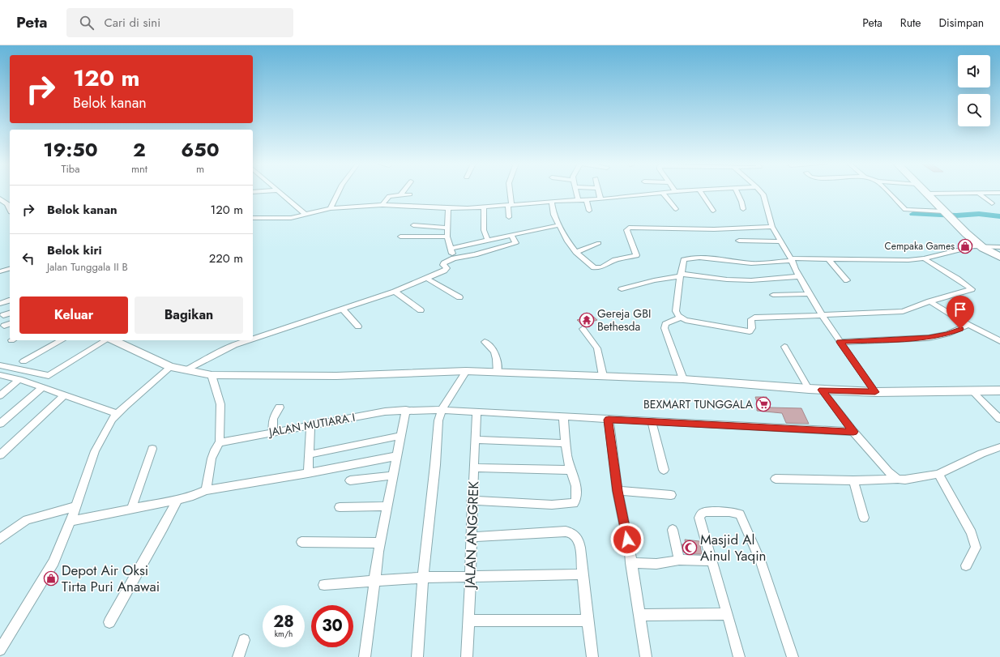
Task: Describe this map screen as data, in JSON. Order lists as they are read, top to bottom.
{
  "streets": {
    "street": ["JALAN MUTIARA I", "JALAN ANGGREK"]
  },
  "crossings": [
    ["JALAN MUTIARA I", "JALAN ANGGREK"]
  ],
  "places": {
    "shop": ["Cempaka Games", "Depot Air Oksi Tirta Puri Anawai"],
    "temple": ["Gereja GBI Bethesda"],
    "supermarket": ["BEXMART TUNGGALA"],
    "mosque": ["Masjid Al Ainul Yaqin"]
  },
  "page": {
    "header": "Peta",
    "search": "Cari di sini",
    "nav": ["Peta", "Rute", "Disimpan"],
    "turn": ["120 m", "Belok kanan"],
    "eta": [
      "19:50",
      "Tiba",
      "2",
      "mnt",
      "650",
      "m"
    ],
    "list": [
      {
        "name": "Belok kanan",
        "value": "120 m"
      },
      {
        "name": "Belok kiri",
        "note": "Jalan Tunggala II B",
        "value": "220 m"
      }
    ],
    "buttons": ["Keluar", "Bagikan"],
    "speed": "28 km/h",
    "limit": "30"
  }
}
